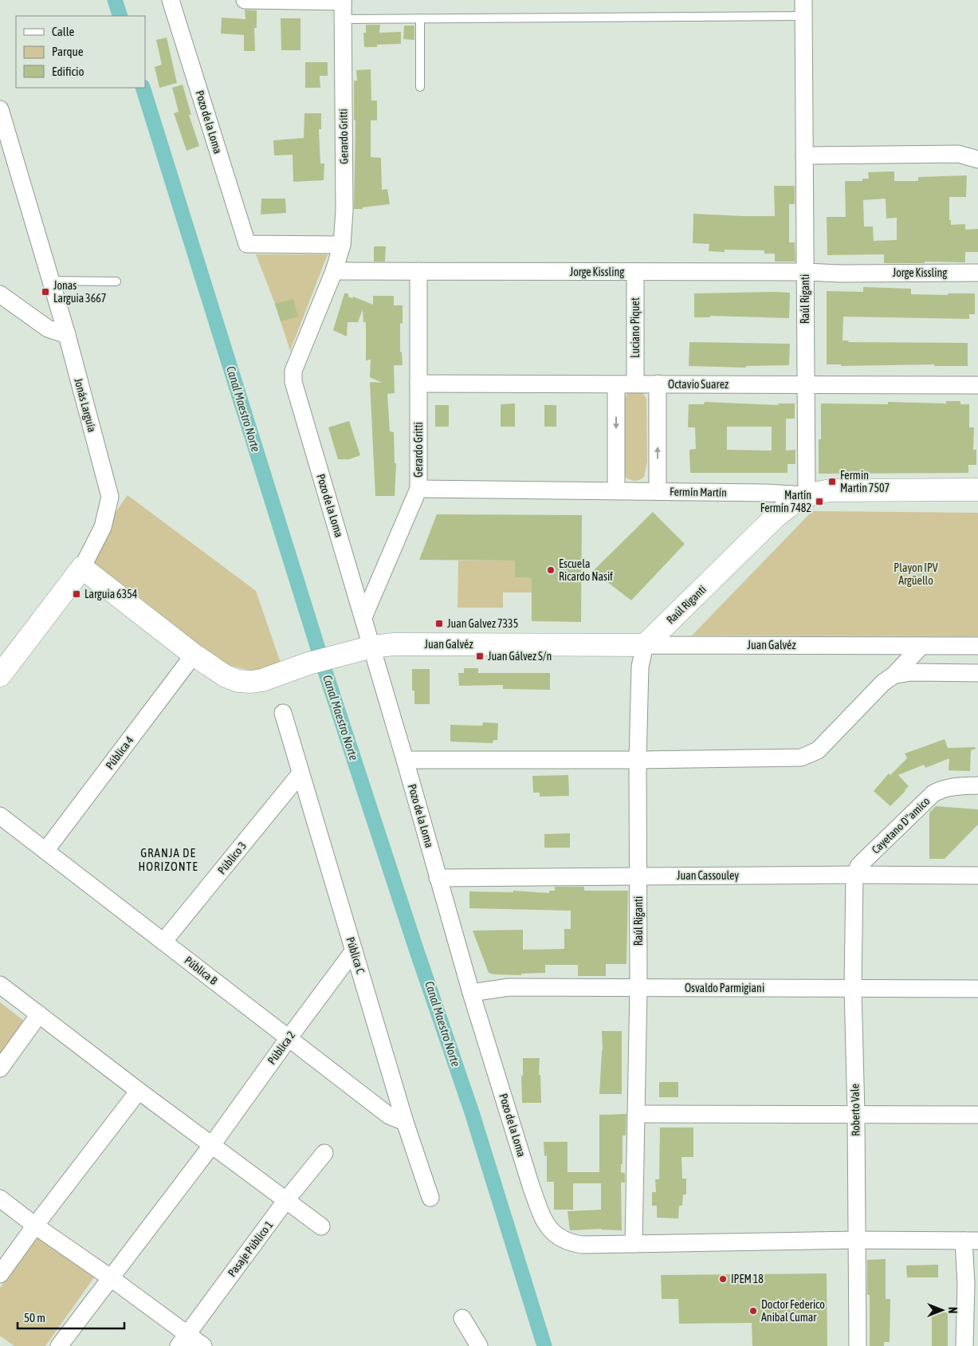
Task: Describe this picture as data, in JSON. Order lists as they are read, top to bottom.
{
  "streets": {
    "main road": [
      "Raúl Riganti",
      "Jonás Larguía",
      "Fermín Martín",
      "Juan Galvéz"
    ],
    "street": [
      "Pozo de la Loma",
      "Gerardo Gritti",
      "Jorge Kissling",
      "Luciano Piquet",
      "Octavio Suarez",
      "Pública 4",
      "Cayetano D''amico",
      "Público 3",
      "Juan Cassouley",
      "Pública C",
      "Pública B",
      "Osvaldo Parmigiani",
      "Pública 2",
      "Roberto Vale",
      "Pasaje Público 1"
    ]
  },
  "crossings": [
    ["Pozo de la Loma", "Gerardo Gritti"],
    ["Pozo de la Loma", "Jorge Kissling"],
    ["Pozo de la Loma", "Raúl Riganti"],
    ["Pozo de la Loma", "Juan Galvéz"],
    ["Pozo de la Loma", "Juan Cassouley"],
    ["Pozo de la Loma", "Osvaldo Parmigiani"],
    ["Gerardo Gritti", "Jorge Kissling"],
    ["Gerardo Gritti", "Octavio Suarez"],
    ["Gerardo Gritti", "Fermín Martín"],
    ["Jorge Kissling", "Raúl Riganti"],
    ["Jorge Kissling", "Luciano Piquet"],
    ["Raúl Riganti", "Octavio Suarez"],
    ["Raúl Riganti", "Fermín Martín"],
    ["Raúl Riganti", "Juan Galvéz"],
    ["Raúl Riganti", "Juan Cassouley"],
    ["Raúl Riganti", "Osvaldo Parmigiani"],
    ["Luciano Piquet", "Octavio Suarez"],
    ["Jonás Larguía", "Juan Galvéz"],
    ["Juan Galvéz", "Pública 4"],
    ["Pública 4", "Pública B"],
    ["Cayetano D''amico", "Juan Cassouley"],
    ["Cayetano D''amico", "Roberto Vale"],
    ["Público 3", "Pública C"],
    ["Público 3", "Pública B"],
    ["Juan Cassouley", "Roberto Vale"],
    ["Pública C", "Pública B"],
    ["Pública C", "Pública 2"],
    ["Pública B", "Pública 2"],
    ["Osvaldo Parmigiani", "Roberto Vale"]
  ],
  "districts": ["GRANJA DE HORIZONTE"],
  "water": ["Canal Maestro Norte"],
  "parks": ["Playon IPV Argüello"],
  "places": {
    "transit": [
      "Jonas Larguia 3667",
      "Fermin Martin 7507",
      "Martín Fermín 7482",
      "Larguia 6354",
      "Juan Galvez 7335",
      "Juan Gálvez S/n"
    ],
    "other": ["Escuela Ricardo Nasif", "IPEM 18", "Doctor Federico Anibal Cumar"]
  },
  "legend": ["Calle", "Parque", "Edificio"],
  "scale_bar": "50 m",
  "north": "right"
}
